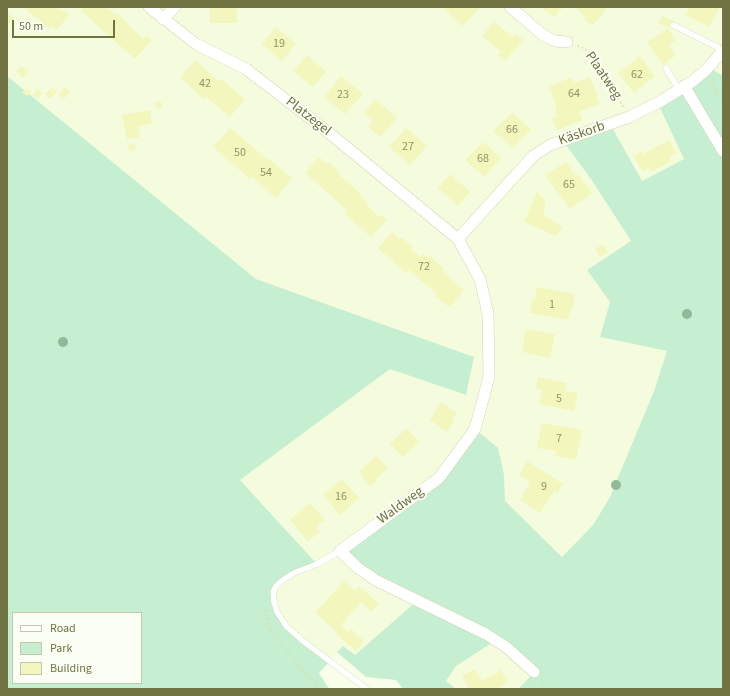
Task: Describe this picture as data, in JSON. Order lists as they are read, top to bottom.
{
  "streets": {
    "street": ["Platzegel", "Käskorb", "Waldweg"],
    "path": ["Plaatweg"]
  },
  "crossings": [
    ["Plaatweg", "Käskorb"],
    ["Platzegel", "Käskorb"],
    ["Platzegel", "Waldweg"],
    ["Käskorb", "Waldweg"]
  ],
  "house_numbers": [
    "19",
    "62",
    "42",
    "64",
    "23",
    "66",
    "27",
    "50",
    "68",
    "54",
    "65",
    "72",
    "1",
    "5",
    "7",
    "9",
    "16"
  ],
  "legend": ["Road", "Park", "Building"],
  "scale_bar": "50 m"
}
